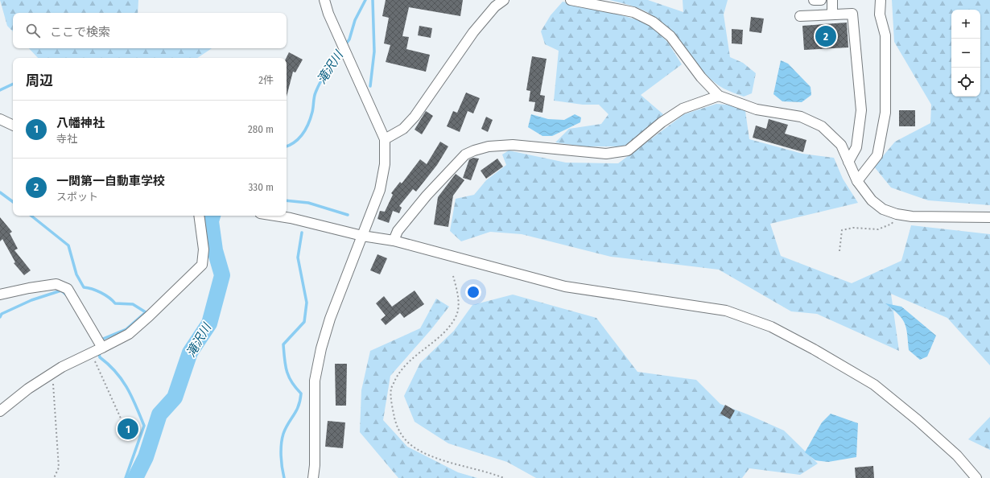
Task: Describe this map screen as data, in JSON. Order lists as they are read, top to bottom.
{
  "water": ["滝沢川"],
  "page": {
    "map_buttons": ["+", "−"],
    "search": "ここで検索",
    "pins": ["2", "1"],
    "heading": ["周辺", "2件"],
    "list": [
      {
        "mark": "1",
        "name": "八幡神社",
        "note": "寺社",
        "value": "280 m"
      },
      {
        "mark": "2",
        "name": "一関第一自動車学校",
        "note": "スポット",
        "value": "330 m"
      }
    ]
  }
}
